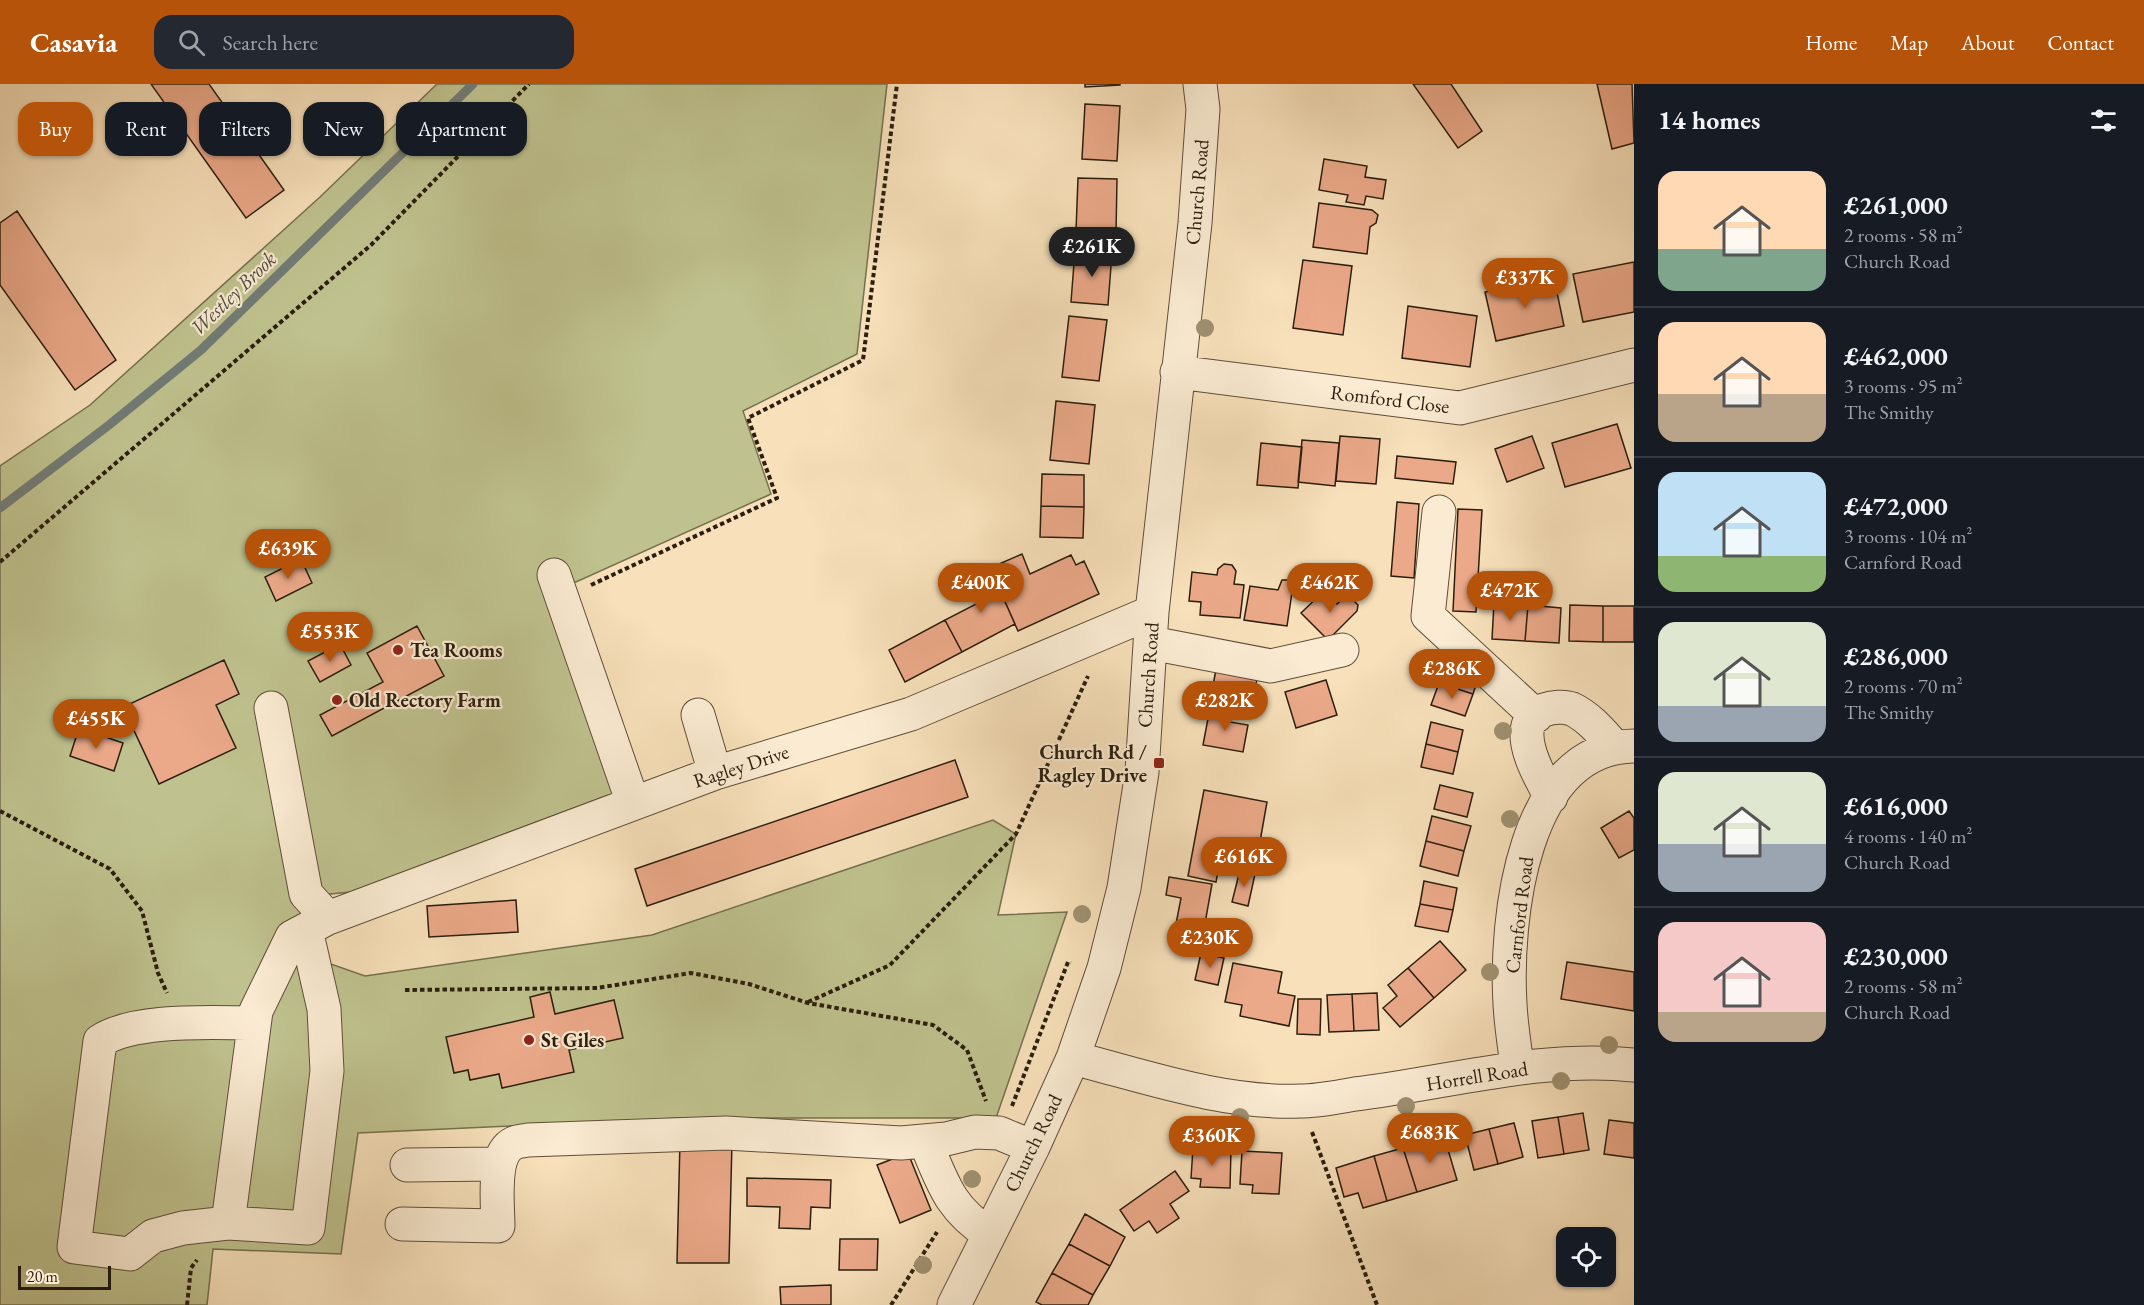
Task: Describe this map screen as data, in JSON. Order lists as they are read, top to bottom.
{
  "streets": {
    "street": [
      "Church Road",
      "Romford Close",
      "Ragley Drive",
      "Carnford Road",
      "Horrell Road"
    ]
  },
  "crossings": [
    ["Church Road", "Romford Close"],
    ["Church Road", "Ragley Drive"],
    ["Church Road", "Horrell Road"],
    ["Carnford Road", "Horrell Road"]
  ],
  "water": ["Westley Brook"],
  "places": {
    "other": ["Tea Rooms", "Old Rectory Farm", "St Giles"],
    "transit": ["Church Rd / Ragley Drive"]
  },
  "scale_bar": "20 m",
  "page": {
    "header": "Casavia",
    "search": "Search here",
    "nav": [
      "Home",
      "Map",
      "About",
      "Contact"
    ],
    "heading": "14 homes",
    "chip": [
      "Buy",
      "Rent",
      "Filters",
      "New",
      "Apartment"
    ],
    "list": [
      {
        "name": "£261,000",
        "note": "2 rooms · 58 m² · Church Road"
      },
      {
        "name": "£462,000",
        "note": "3 rooms · 95 m² · The Smithy"
      },
      {
        "name": "£472,000",
        "note": "3 rooms · 104 m² · Carnford Road"
      },
      {
        "name": "£286,000",
        "note": "2 rooms · 70 m² · The Smithy"
      },
      {
        "name": "£616,000",
        "note": "4 rooms · 140 m² · Church Road"
      },
      {
        "name": "£230,000",
        "note": "2 rooms · 58 m² · Church Road"
      }
    ],
    "price": [
      "£261K",
      "£337K",
      "£639K",
      "£400K",
      "£462K",
      "£472K",
      "£553K",
      "£286K",
      "£282K",
      "£455K",
      "£616K",
      "£230K",
      "£683K",
      "£360K"
    ],
    "scale": "20 m"
  }
}
